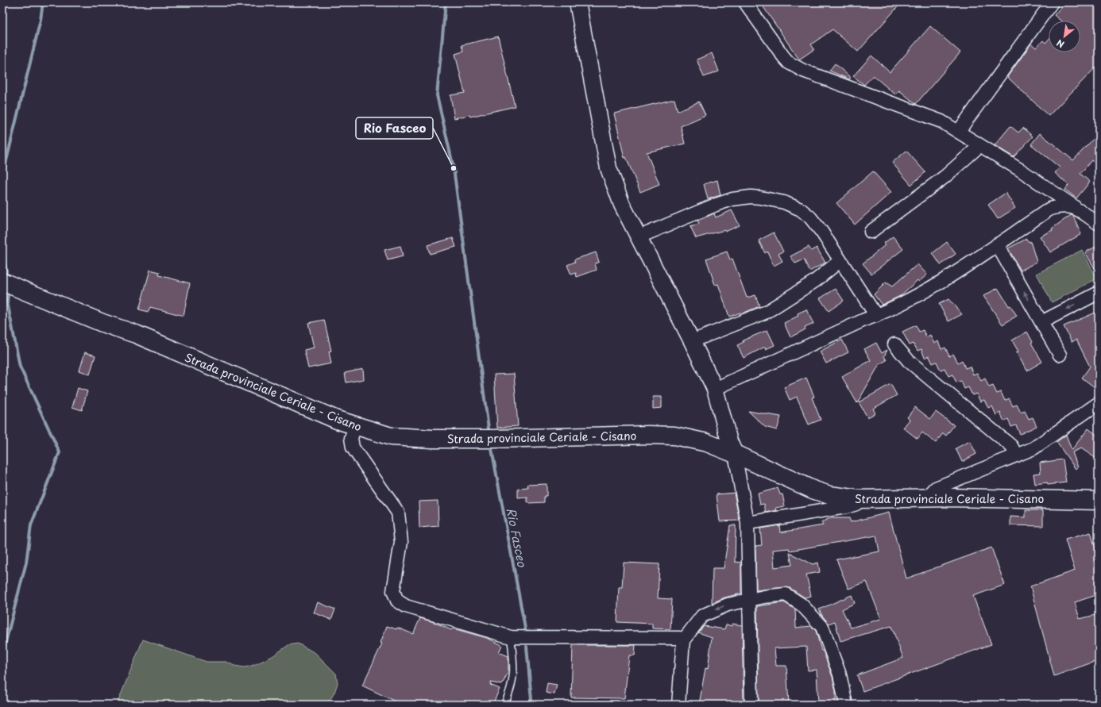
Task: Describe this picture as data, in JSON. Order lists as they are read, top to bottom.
{
  "streets": {
    "main road": ["Strada provinciale Ceriale - Cisano"]
  },
  "water": ["Rio Fasceo"],
  "places": ["Rio Fasceo"],
  "north": "bottom left"
}
